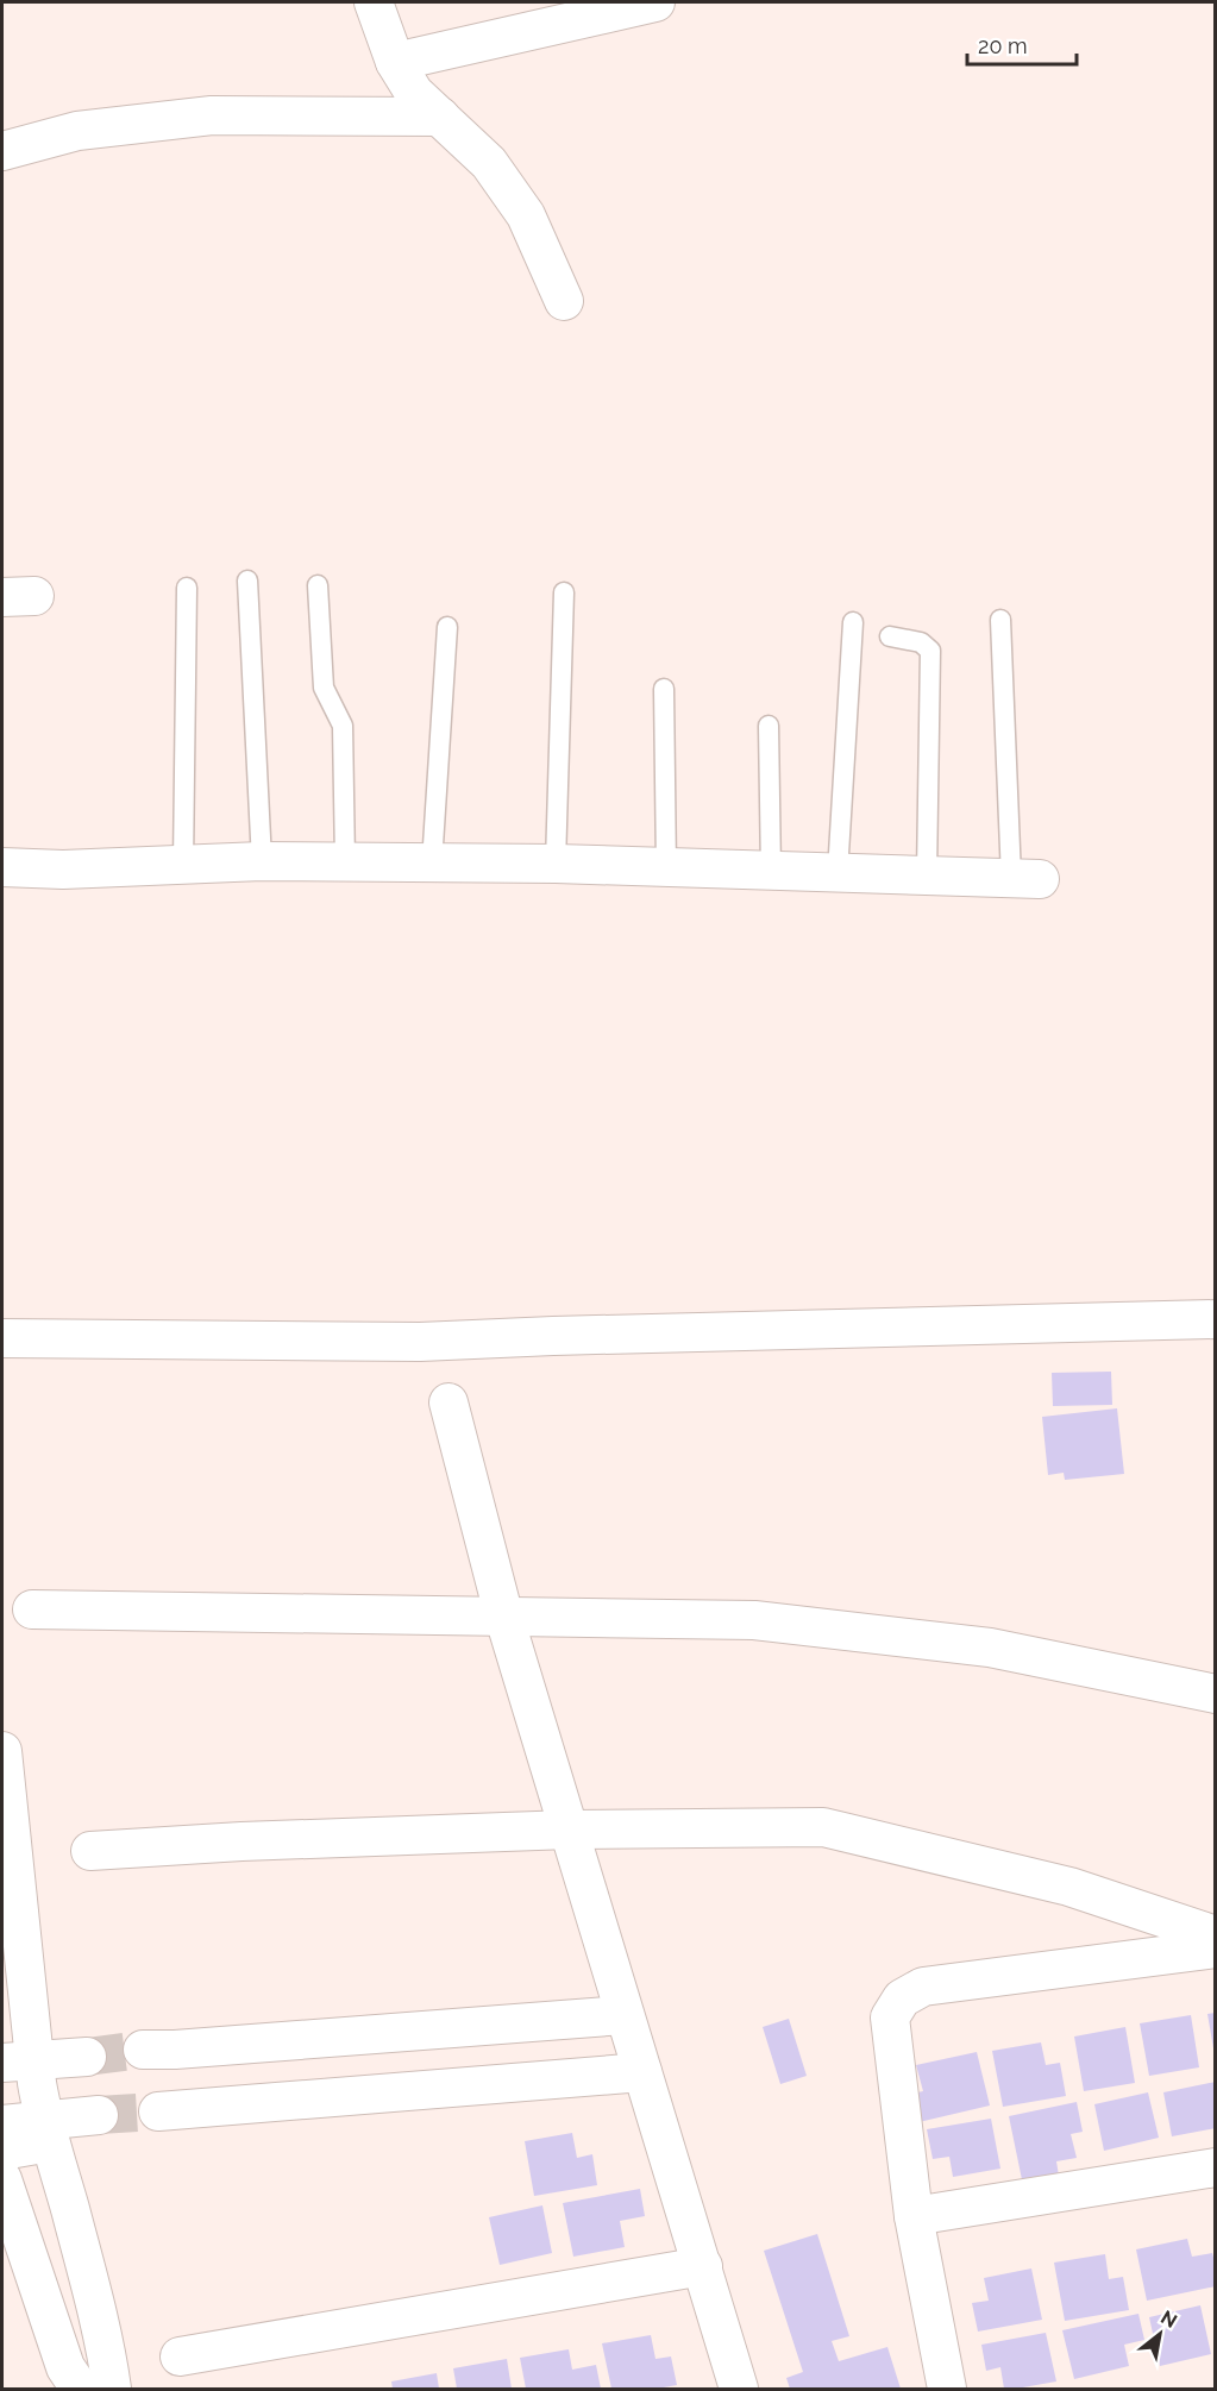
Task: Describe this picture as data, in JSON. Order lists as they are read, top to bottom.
{
  "scale_bar": "20 m",
  "north": "top right"
}
